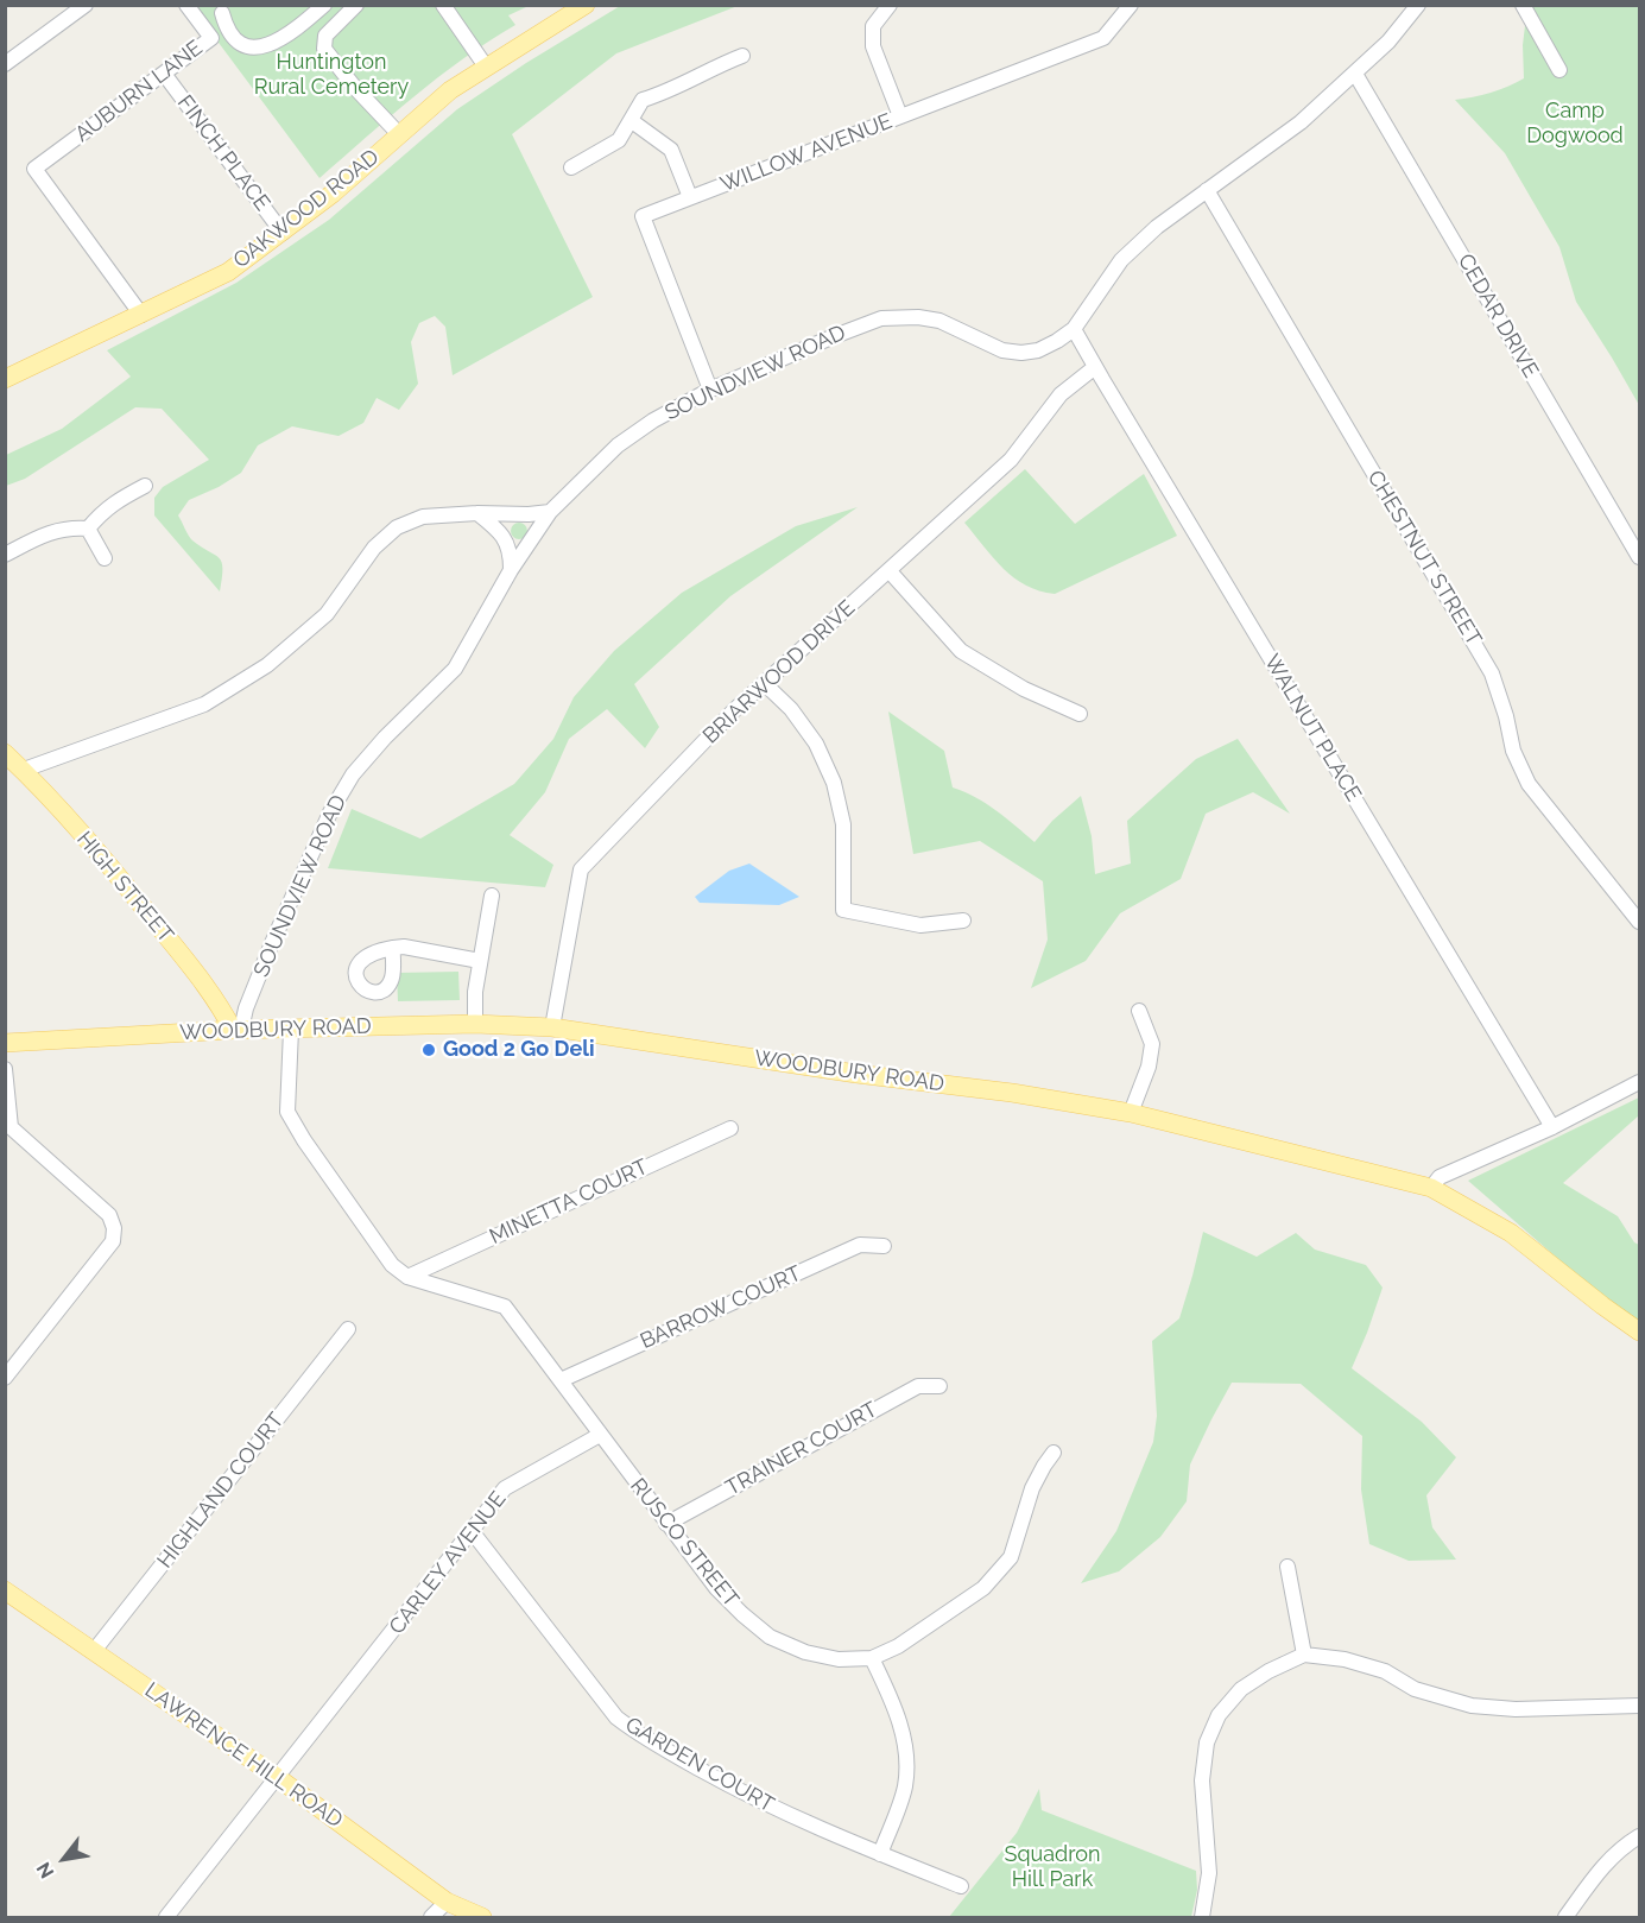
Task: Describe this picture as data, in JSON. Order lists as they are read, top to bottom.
{
  "streets": {
    "main road": [
      "OAKWOOD ROAD",
      "HIGH STREET",
      "WOODBURY ROAD",
      "LAWRENCE HILL ROAD"
    ],
    "street": [
      "AUBURN LANE",
      "FINCH PLACE",
      "WILLOW AVENUE",
      "CEDAR DRIVE",
      "SOUNDVIEW ROAD",
      "CHESTNUT STREET",
      "BRIARWOOD DRIVE",
      "WALNUT PLACE",
      "MINETTA COURT",
      "BARROW COURT",
      "TRAINER COURT",
      "HIGHLAND COURT",
      "RUSCO STREET",
      "CARLEY AVENUE",
      "GARDEN COURT"
    ]
  },
  "crossings": [
    ["AUBURN LANE", "FINCH PLACE"],
    ["AUBURN LANE", "OAKWOOD ROAD"],
    ["FINCH PLACE", "OAKWOOD ROAD"],
    ["WILLOW AVENUE", "SOUNDVIEW ROAD"],
    ["CEDAR DRIVE", "SOUNDVIEW ROAD"],
    ["SOUNDVIEW ROAD", "CHESTNUT STREET"],
    ["SOUNDVIEW ROAD", "WALNUT PLACE"],
    ["SOUNDVIEW ROAD", "HIGH STREET"],
    ["SOUNDVIEW ROAD", "WOODBURY ROAD"],
    ["BRIARWOOD DRIVE", "WALNUT PLACE"],
    ["BRIARWOOD DRIVE", "WOODBURY ROAD"],
    ["HIGH STREET", "WOODBURY ROAD"],
    ["TRAINER COURT", "RUSCO STREET"],
    ["HIGHLAND COURT", "LAWRENCE HILL ROAD"],
    ["RUSCO STREET", "CARLEY AVENUE"],
    ["CARLEY AVENUE", "LAWRENCE HILL ROAD"],
    ["CARLEY AVENUE", "GARDEN COURT"]
  ],
  "parks": ["Huntington Rural Cemetery", "Camp Dogwood", "Squadron Hill Park"],
  "places": ["Good 2 Go Deli"],
  "north": "bottom left"
}
